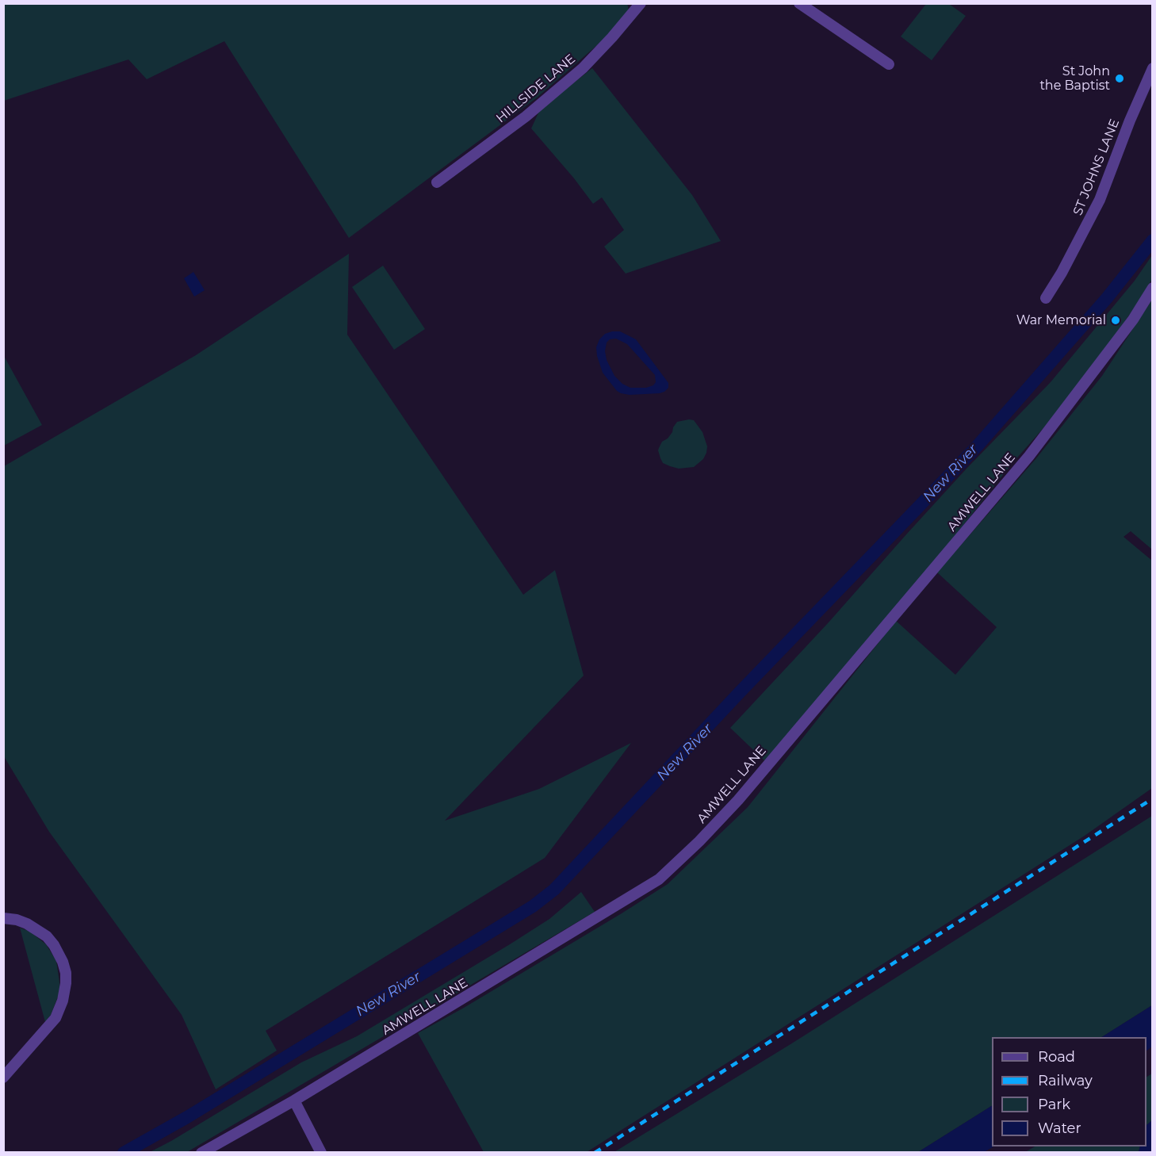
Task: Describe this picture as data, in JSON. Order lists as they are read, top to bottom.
{
  "streets": {
    "street": ["HILLSIDE LANE", "ST JOHNS LANE", "AMWELL LANE"]
  },
  "water": ["New River"],
  "places": ["St John the Baptist", "War Memorial"],
  "legend": [
    "Road",
    "Railway",
    "Park",
    "Water"
  ]
}
